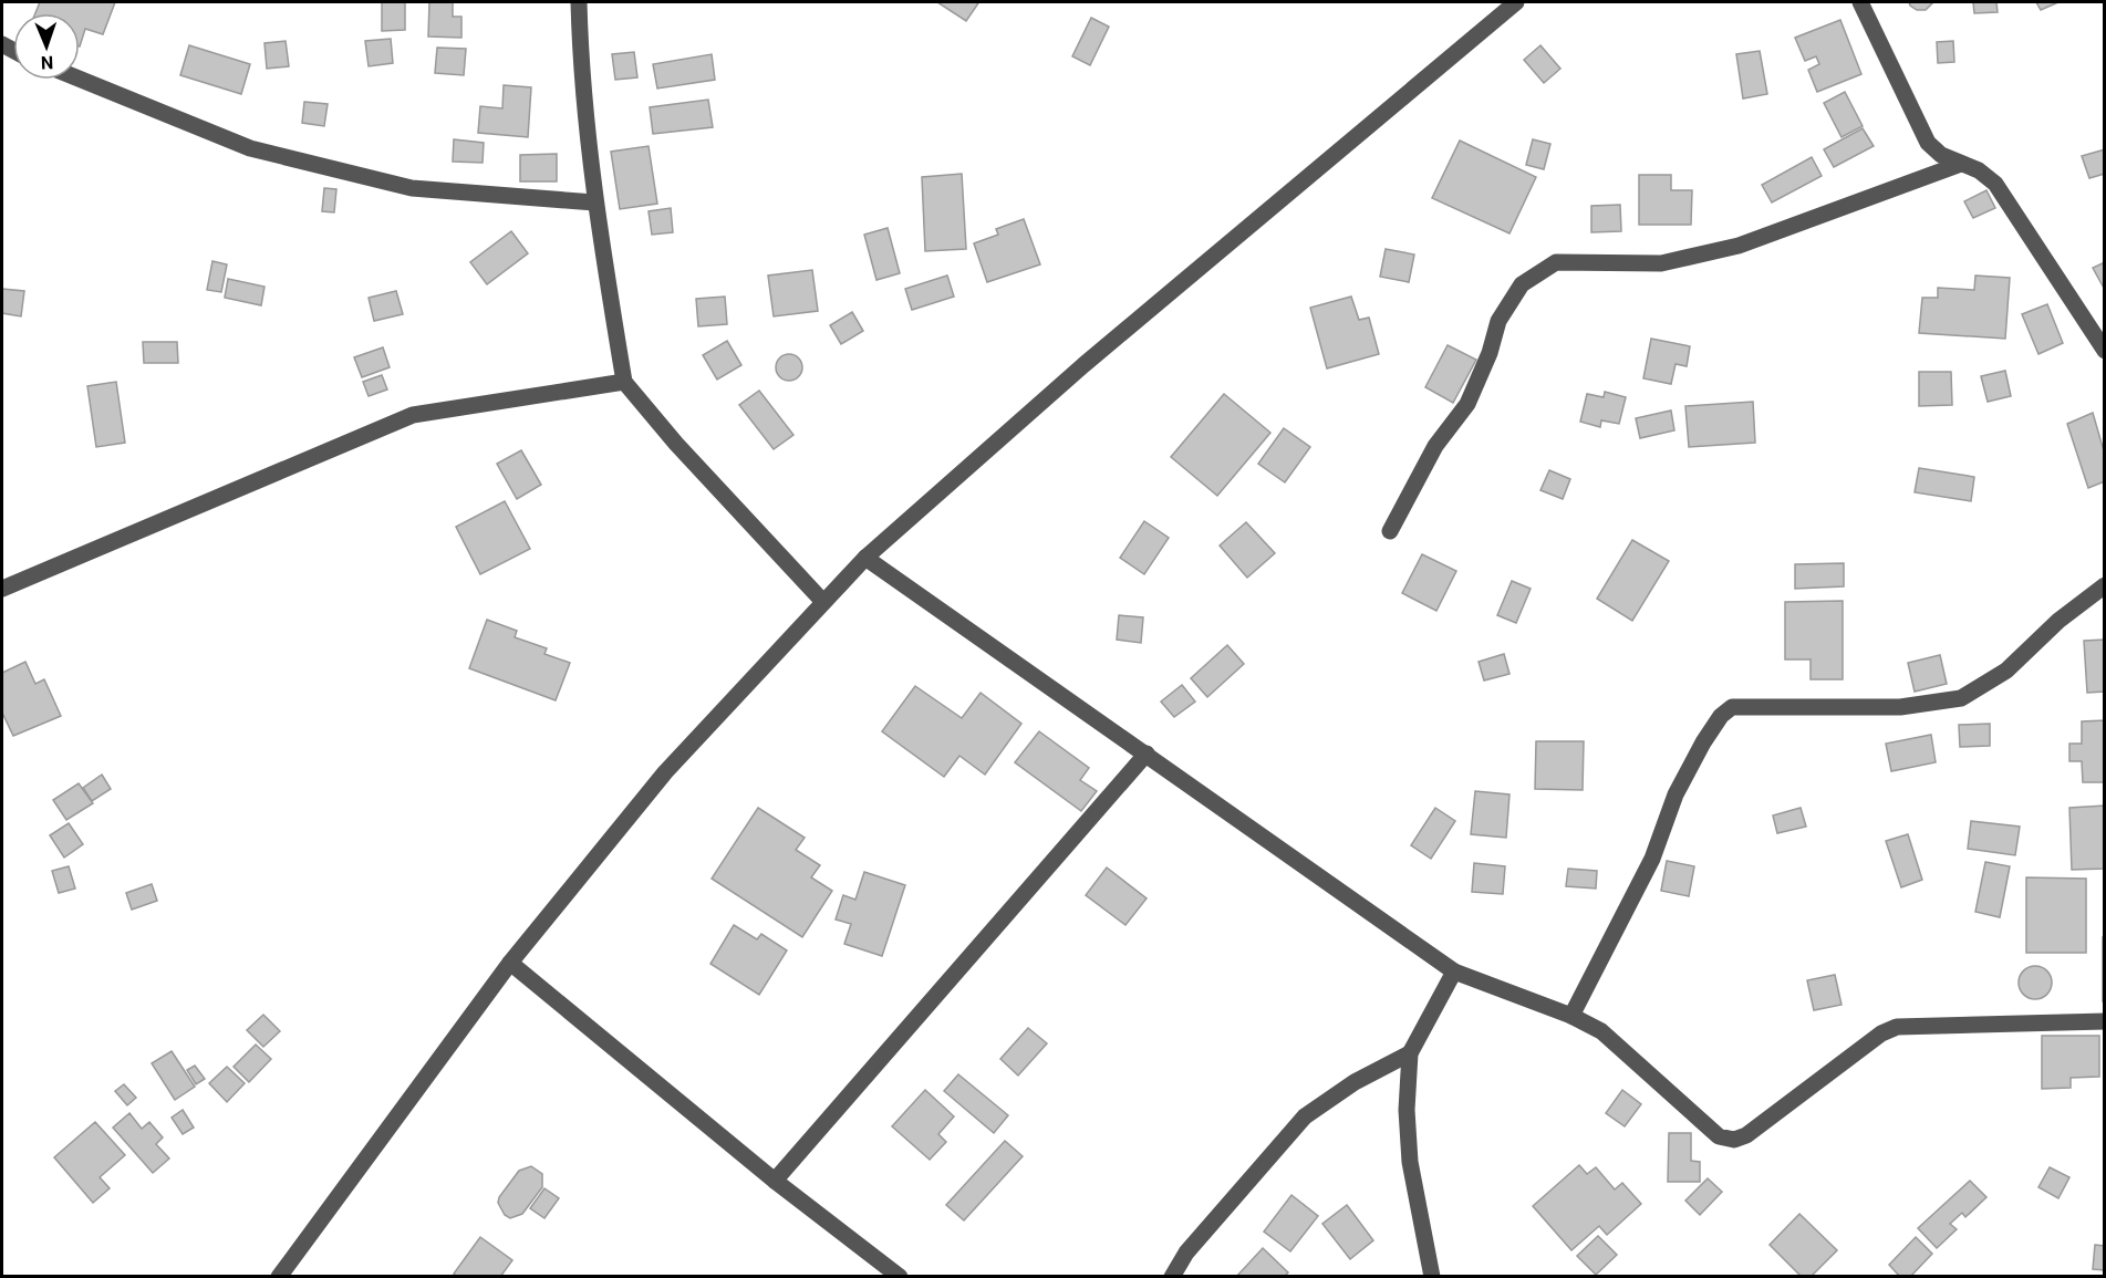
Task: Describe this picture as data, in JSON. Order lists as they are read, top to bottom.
{
  "north": "bottom"
}
